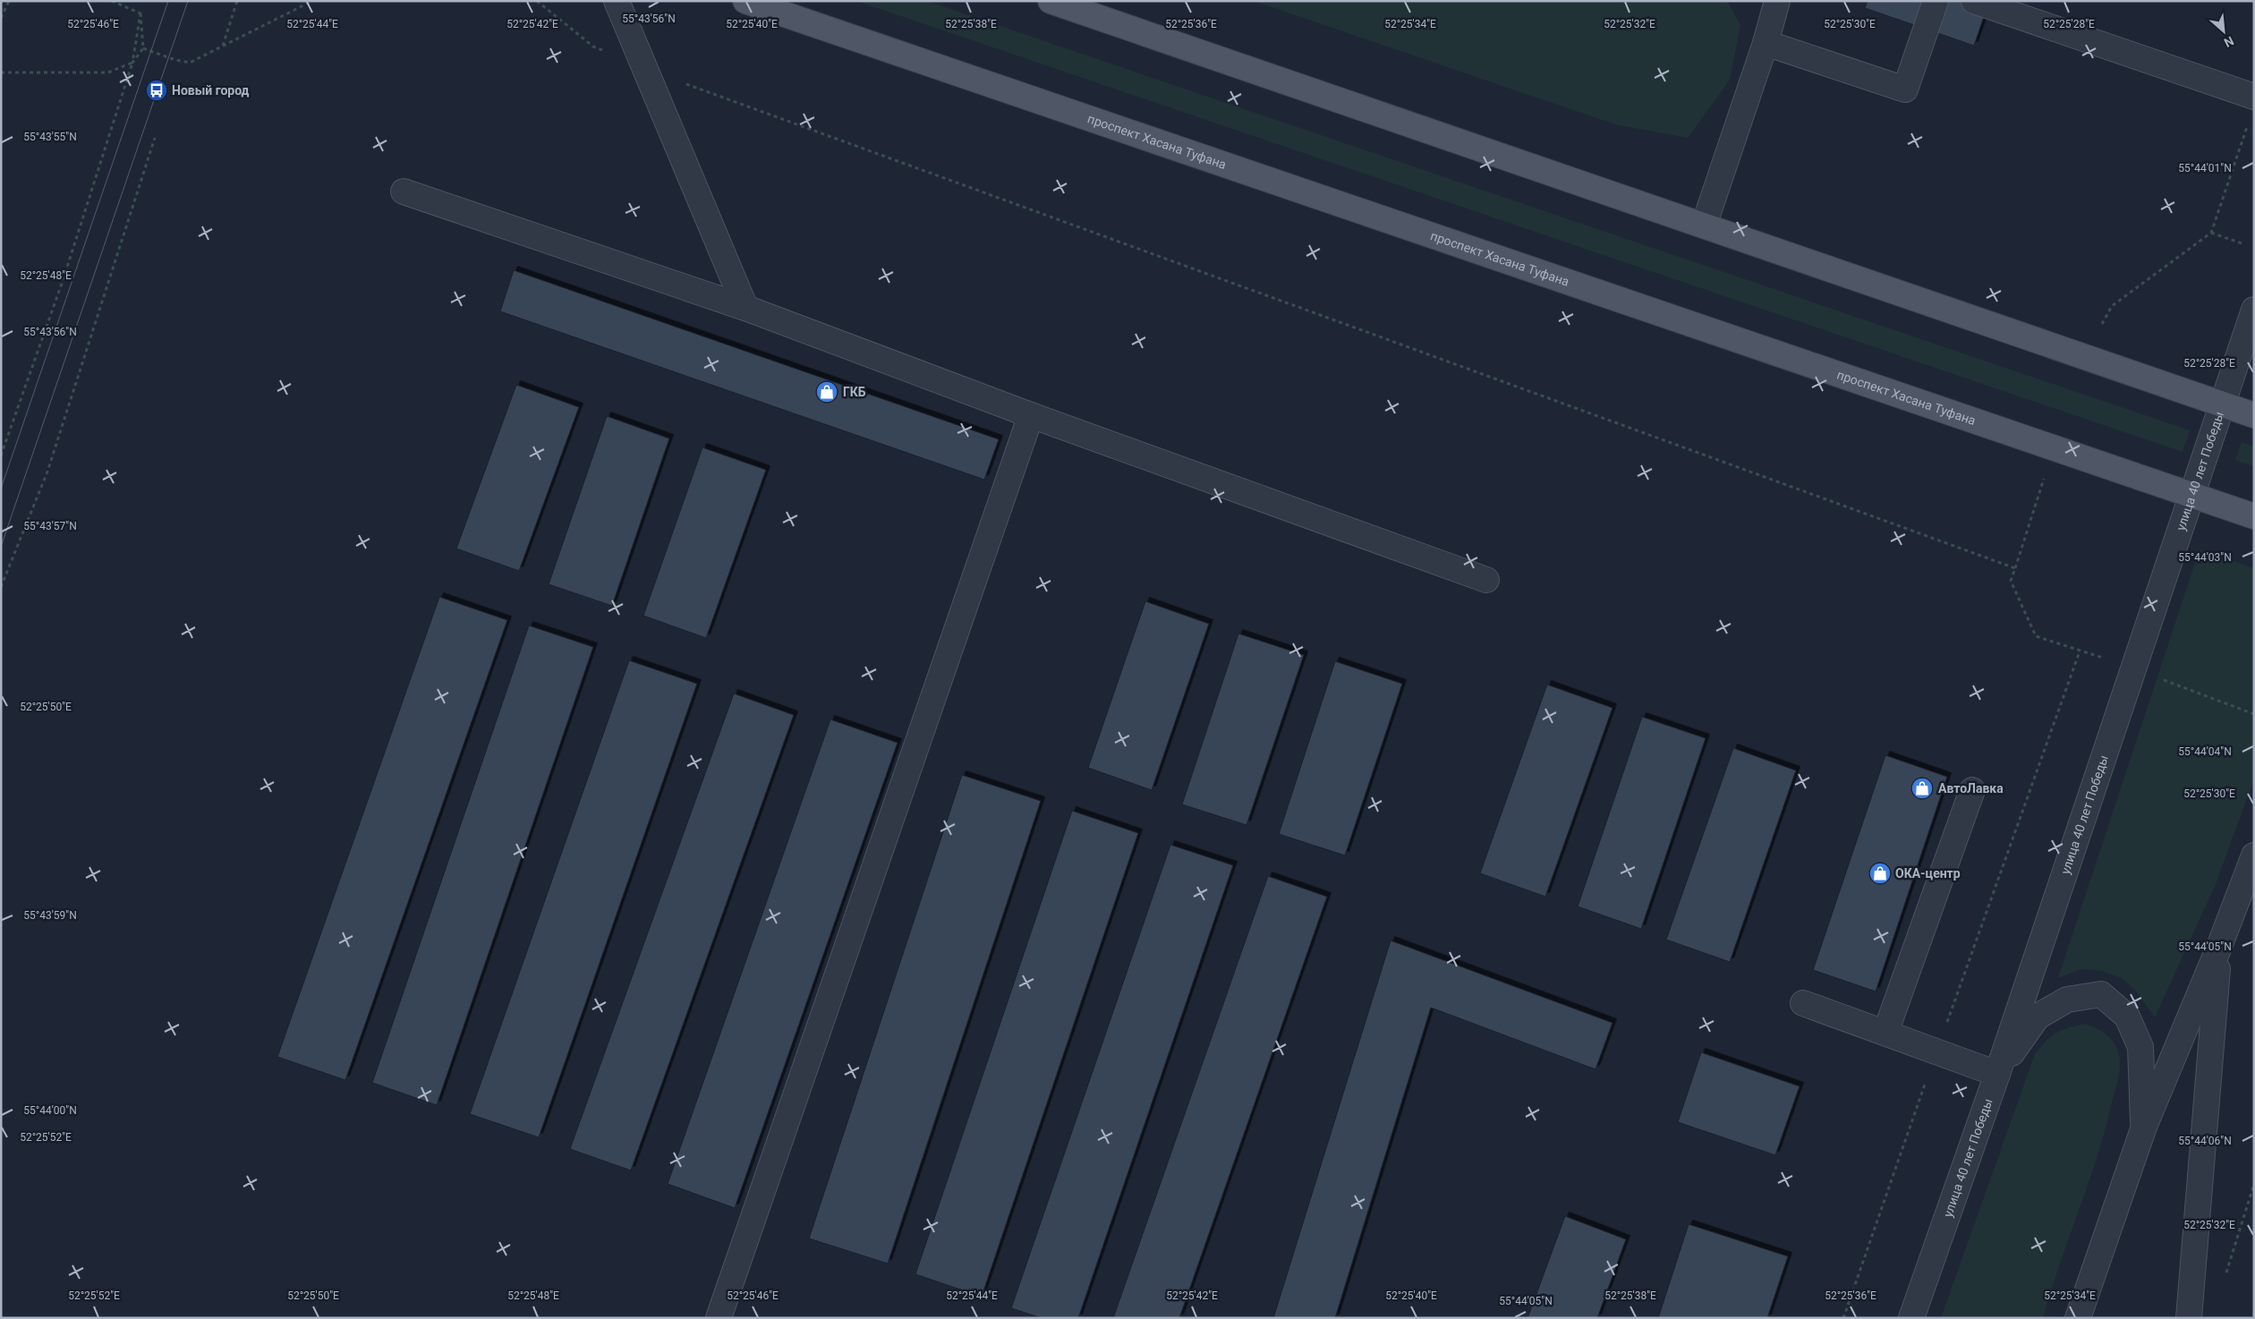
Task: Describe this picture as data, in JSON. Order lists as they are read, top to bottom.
{
  "streets": {
    "main road": ["проспект Хасана Туфана"],
    "street": ["улица 40 лет Победы"]
  },
  "crossings": [
    ["проспект Хасана Туфана", "улица 40 лет Победы"]
  ],
  "places": {
    "bus stop": ["Новый город"],
    "shop": ["ГКБ", "АвтоЛавка", "ОКА-центр"]
  },
  "north": "bottom right",
  "coordinates": [
    "55°43'56\"N",
    "52°25'46\"E",
    "52°25'44\"E",
    "52°25'42\"E",
    "52°25'40\"E",
    "52°25'38\"E",
    "52°25'36\"E",
    "52°25'34\"E",
    "52°25'32\"E",
    "52°25'30\"E",
    "52°25'28\"E",
    "55°43'55\"N",
    "55°44'01\"N",
    "52°25'48\"E",
    "55°43'57\"N",
    "55°44'03\"N",
    "52°25'50\"E",
    "55°44'04\"N",
    "55°43'59\"N",
    "55°44'05\"N",
    "55°44'00\"N",
    "52°25'52\"E",
    "55°44'06\"N"
  ]
}
